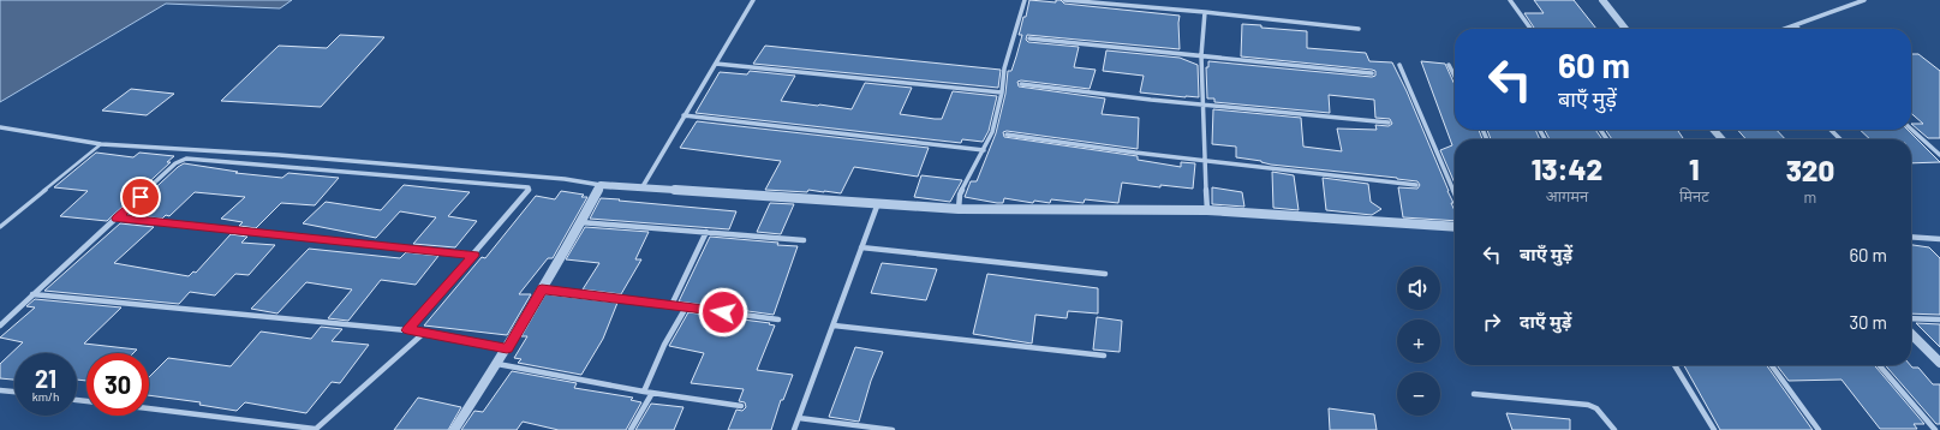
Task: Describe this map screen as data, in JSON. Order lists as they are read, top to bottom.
{
  "page": {
    "turn": ["60 m", "बाएँ मुड़ें"],
    "eta": [
      "13:42",
      "आगमन",
      "1",
      "मिनट",
      "320",
      "m"
    ],
    "list": [
      {
        "name": "बाएँ मुड़ें",
        "value": "60 m"
      },
      {
        "name": "दाएँ मुड़ें",
        "value": "30 m"
      }
    ],
    "map_buttons": ["+", "−"],
    "speed": "21 km/h",
    "limit": "30"
  }
}
